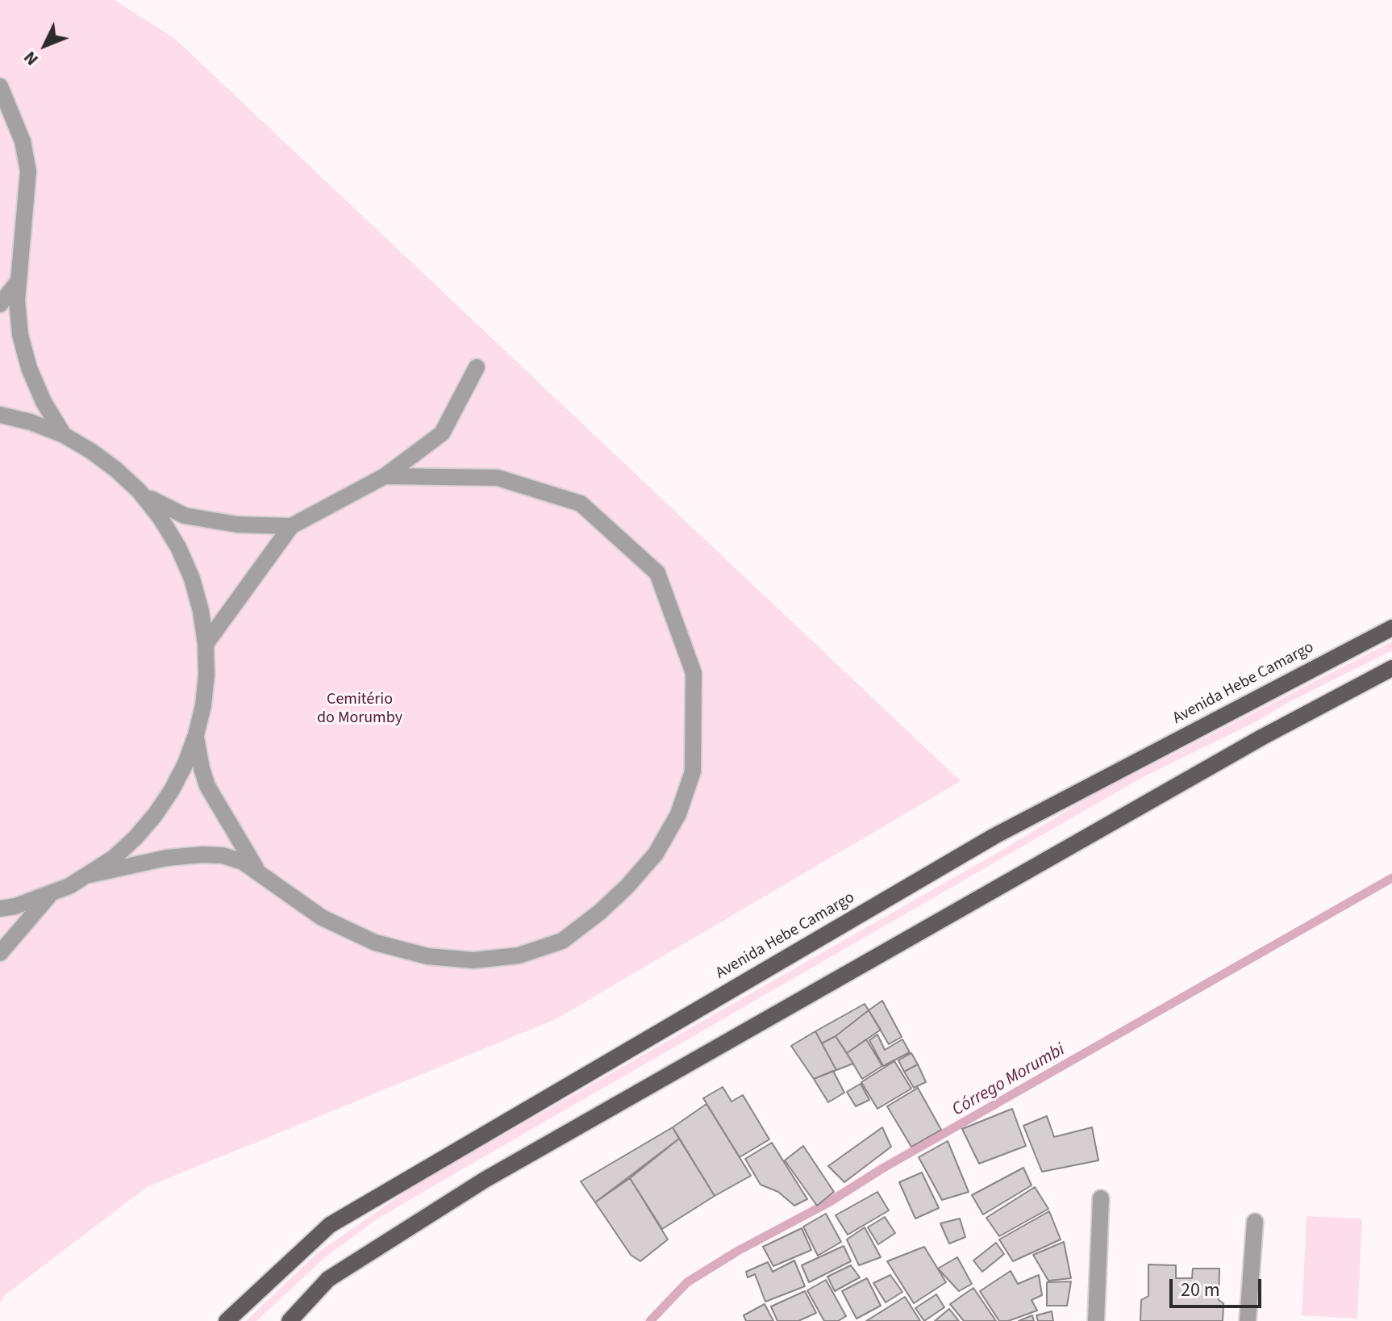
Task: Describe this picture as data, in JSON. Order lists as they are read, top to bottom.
{
  "streets": {
    "main road": ["Avenida Hebe Camargo"]
  },
  "water": ["Córrego Morumbi"],
  "parks": ["Cemitério do Morumby"],
  "scale_bar": "20 m",
  "north": "bottom left"
}
